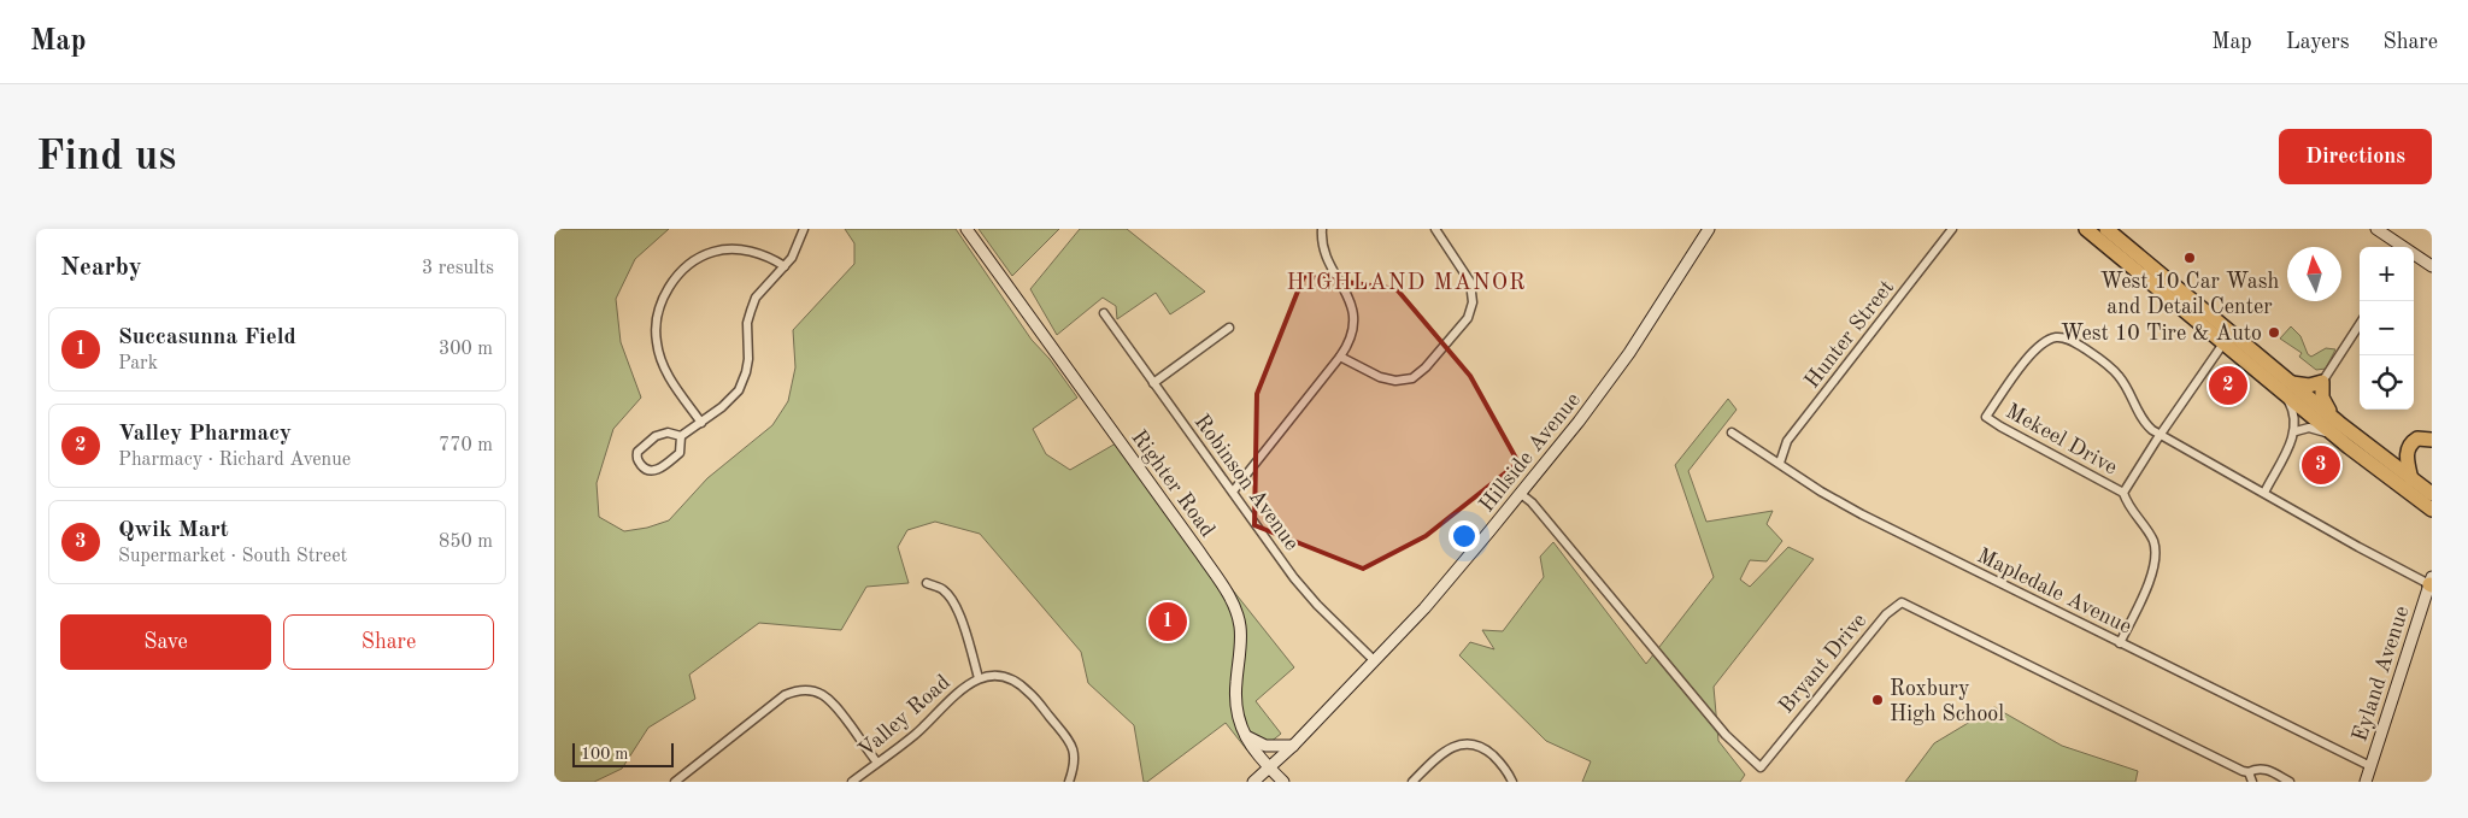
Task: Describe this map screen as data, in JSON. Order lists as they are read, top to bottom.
{
  "streets": {
    "street": [
      "Hunter Street",
      "Mekeel Drive",
      "Hillside Avenue",
      "Robinson Avenue",
      "Righter Road",
      "Mapledale Avenue",
      "Bryant Drive",
      "Eyland Avenue",
      "Valley Road"
    ]
  },
  "crossings": [
    ["Hunter Street", "Mapledale Avenue"],
    ["Hillside Avenue", "Robinson Avenue"],
    ["Hillside Avenue", "Righter Road"],
    ["Hillside Avenue", "Bryant Drive"],
    ["Mapledale Avenue", "Eyland Avenue"]
  ],
  "districts": ["HIGHLAND MANOR"],
  "places": ["West 10 Car Wash and Detail Center", "West 10 Tire & Auto", "Roxbury High School"],
  "scale_bar": "100 m",
  "north": "top",
  "page": {
    "header": "Map",
    "nav": ["Map", "Layers", "Share"],
    "buttons": [
      "Directions",
      ["Save", "Share"]
    ],
    "title": "Find us",
    "heading": ["Nearby", "3 results"],
    "map_buttons": ["+", "−"],
    "list": [
      {
        "mark": "1",
        "name": "Succasunna Field",
        "note": "Park",
        "value": "300 m"
      },
      {
        "mark": "2",
        "name": "Valley Pharmacy",
        "note": "Pharmacy · Richard Avenue",
        "value": "770 m"
      },
      {
        "mark": "3",
        "name": "Qwik Mart",
        "note": "Supermarket · South Street",
        "value": "850 m"
      }
    ],
    "pins": ["2", "3", "1"],
    "scale": "100 m"
  }
}
